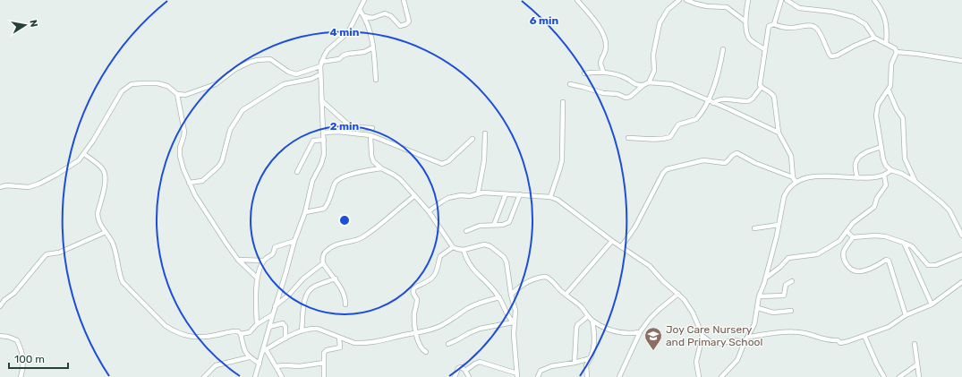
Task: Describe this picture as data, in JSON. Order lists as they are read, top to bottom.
{
  "places": {
    "school or university": ["Joy Care Nursery and Primary School"]
  },
  "scale_bar": "100 m",
  "north": "right",
  "rings": ["6 min", "4 min", "2 min"]
}
